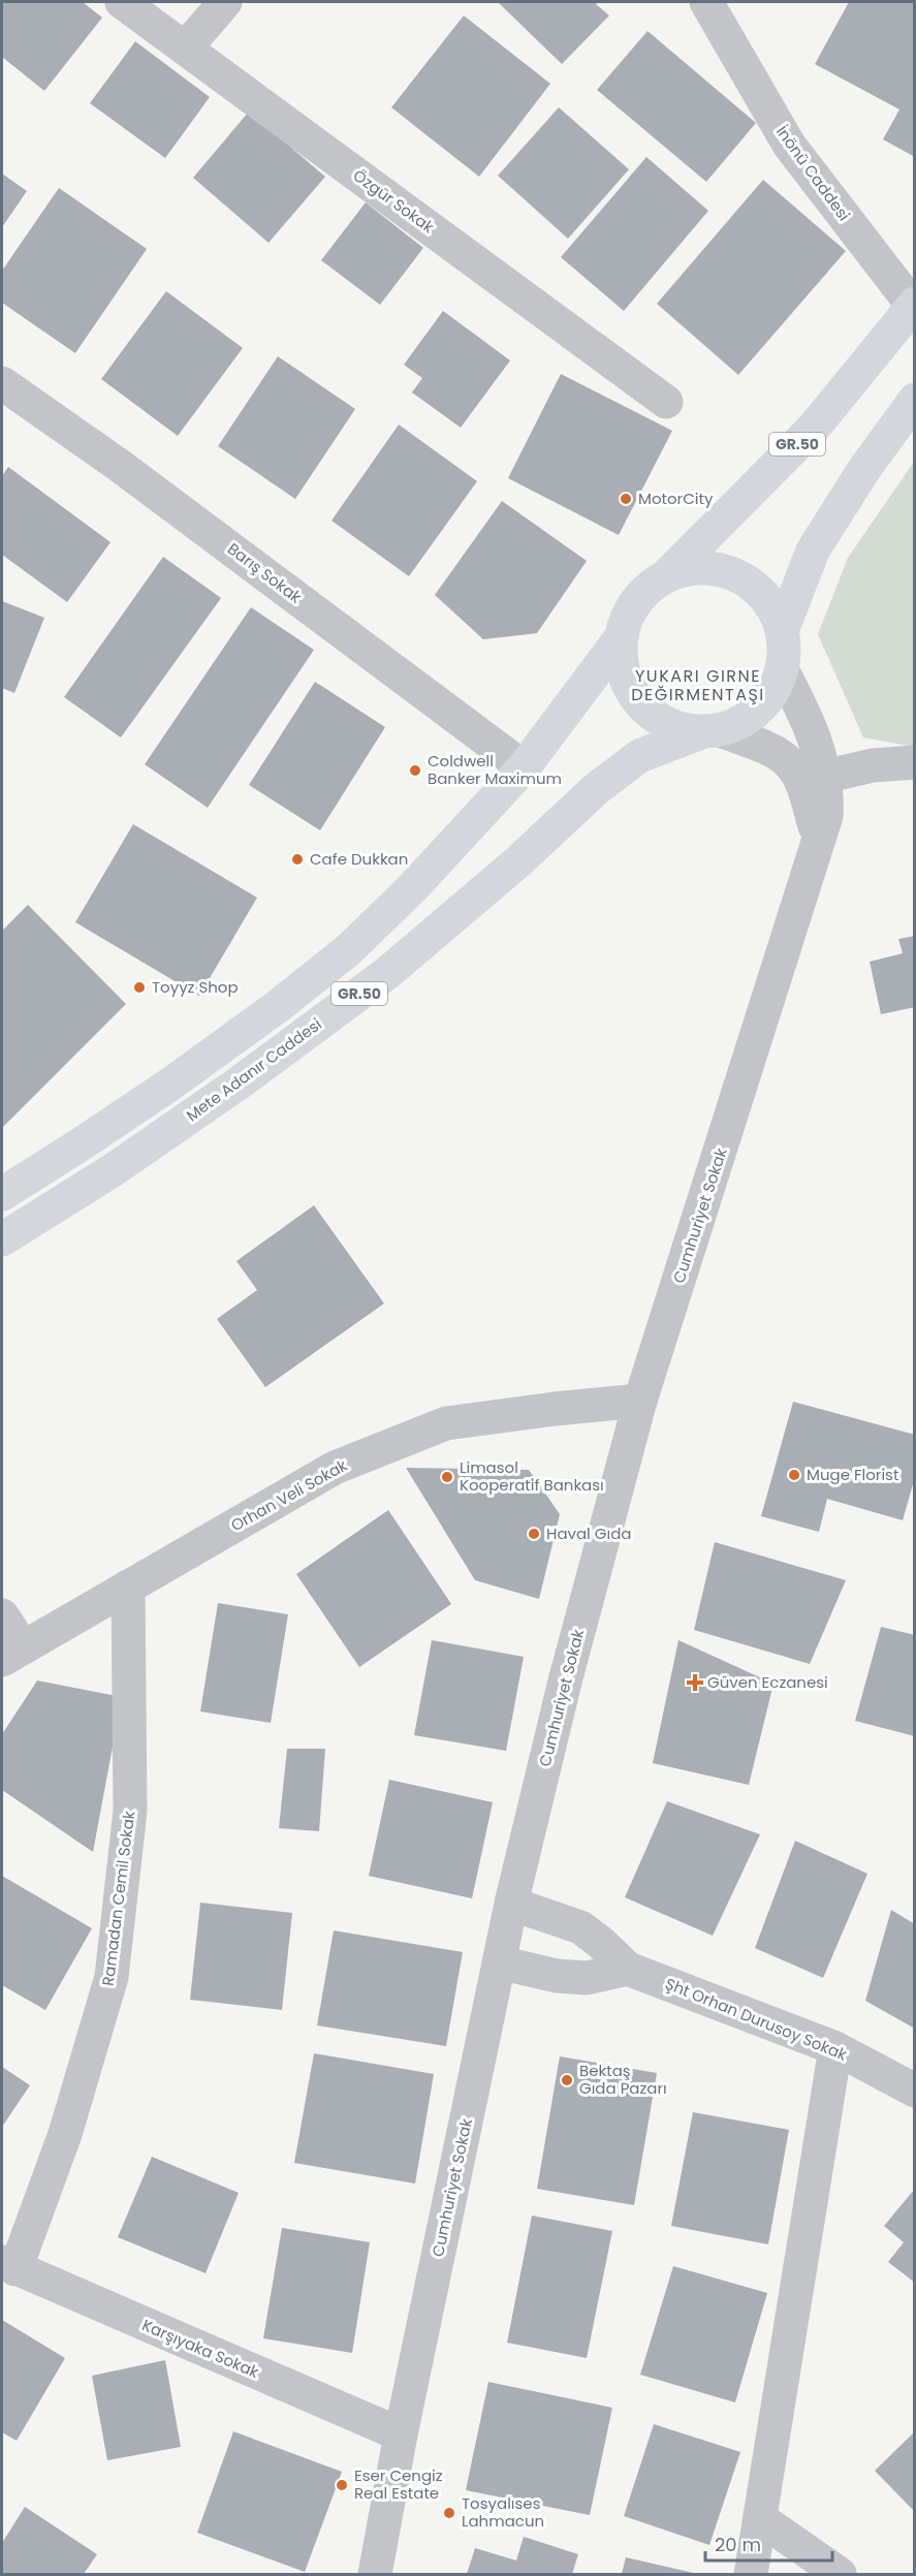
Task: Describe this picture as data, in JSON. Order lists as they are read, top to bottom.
{
  "streets": {
    "main road": ["GR.50", "Mete Adanır Caddesi"],
    "street": [
      "İnönü Caddesi",
      "Özgür Sokak",
      "Barış Sokak",
      "Cumhuriyet Sokak",
      "Orhan Veli Sokak",
      "Ramadan Cemil Sokak",
      "Şht Orhan Durusoy Sokak",
      "Karşıyaka Sokak"
    ]
  },
  "crossings": [
    ["İnönü Caddesi", "GR.50"],
    ["GR.50", "Barış Sokak"],
    ["GR.50", "Mete Adanır Caddesi"],
    ["Cumhuriyet Sokak", "Orhan Veli Sokak"],
    ["Cumhuriyet Sokak", "Şht Orhan Durusoy Sokak"],
    ["Cumhuriyet Sokak", "Karşıyaka Sokak"],
    ["Orhan Veli Sokak", "Ramadan Cemil Sokak"],
    ["Ramadan Cemil Sokak", "Karşıyaka Sokak"]
  ],
  "districts": ["YUKARI GIRNE DEĞIRMENTAŞI"],
  "places": {
    "other": [
      "MotorCity",
      "Coldwell Banker Maximum",
      "Cafe Dukkan",
      "Toyyz Shop",
      "Muge Florist",
      "Limasol Kooperatif Bankası",
      "Haval Gıda",
      "Bektaş Gıda Pazarı",
      "Eser Cengiz Real Estate",
      "Tosyalıses Lahmacun"
    ],
    "health": ["Güven Eczanesi"]
  },
  "scale_bar": "20 m"
}
